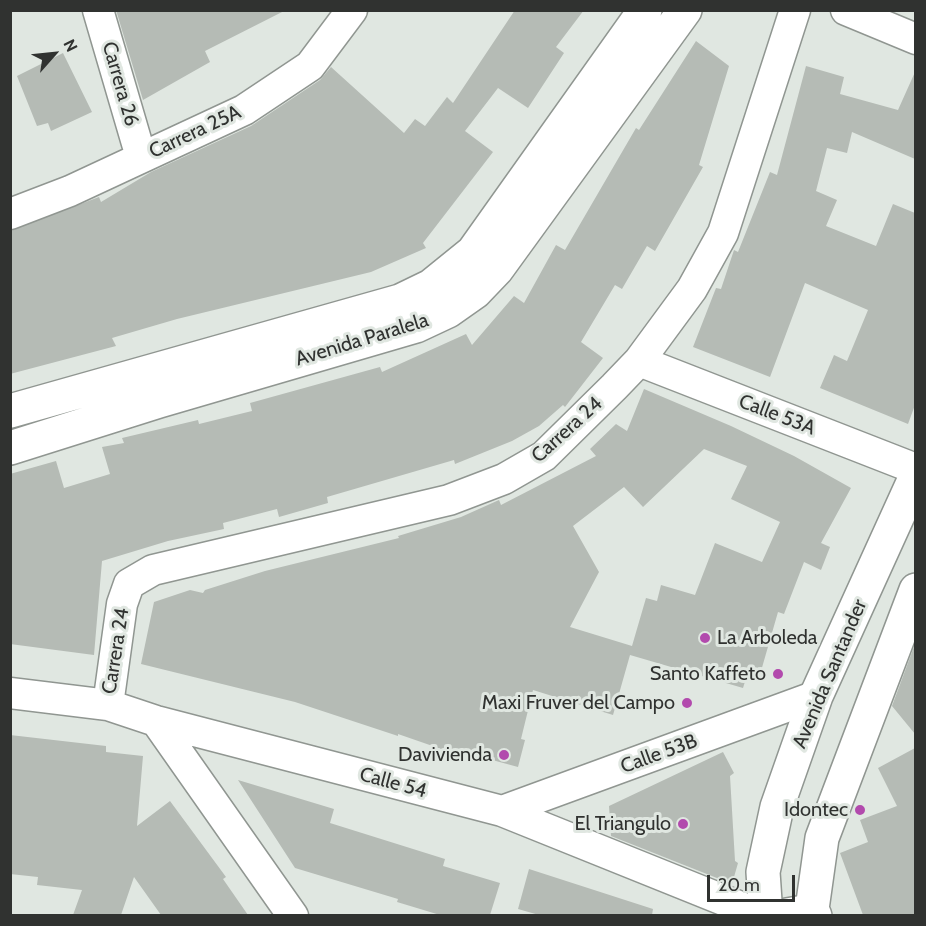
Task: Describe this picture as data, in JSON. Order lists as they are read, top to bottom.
{
  "streets": {
    "main road": ["Avenida Paralela", "Avenida Santander"],
    "street": [
      "Carrera 26",
      "Carrera 25A",
      "Calle 53A",
      "Carrera 24",
      "Calle 53B",
      "Calle 54"
    ]
  },
  "crossings": [
    ["Carrera 26", "Carrera 25A"],
    ["Calle 53A", "Carrera 24"],
    ["Carrera 24", "Calle 54"],
    ["Avenida Santander", "Calle 53B"],
    ["Avenida Santander", "Calle 54"],
    ["Calle 53B", "Calle 54"]
  ],
  "places": [
    "La Arboleda",
    "Santo Kaffeto",
    "Maxi Fruver del Campo",
    "Davivienda",
    "Idontec",
    "El Triangulo"
  ],
  "scale_bar": "20 m",
  "north": "top right"
}
